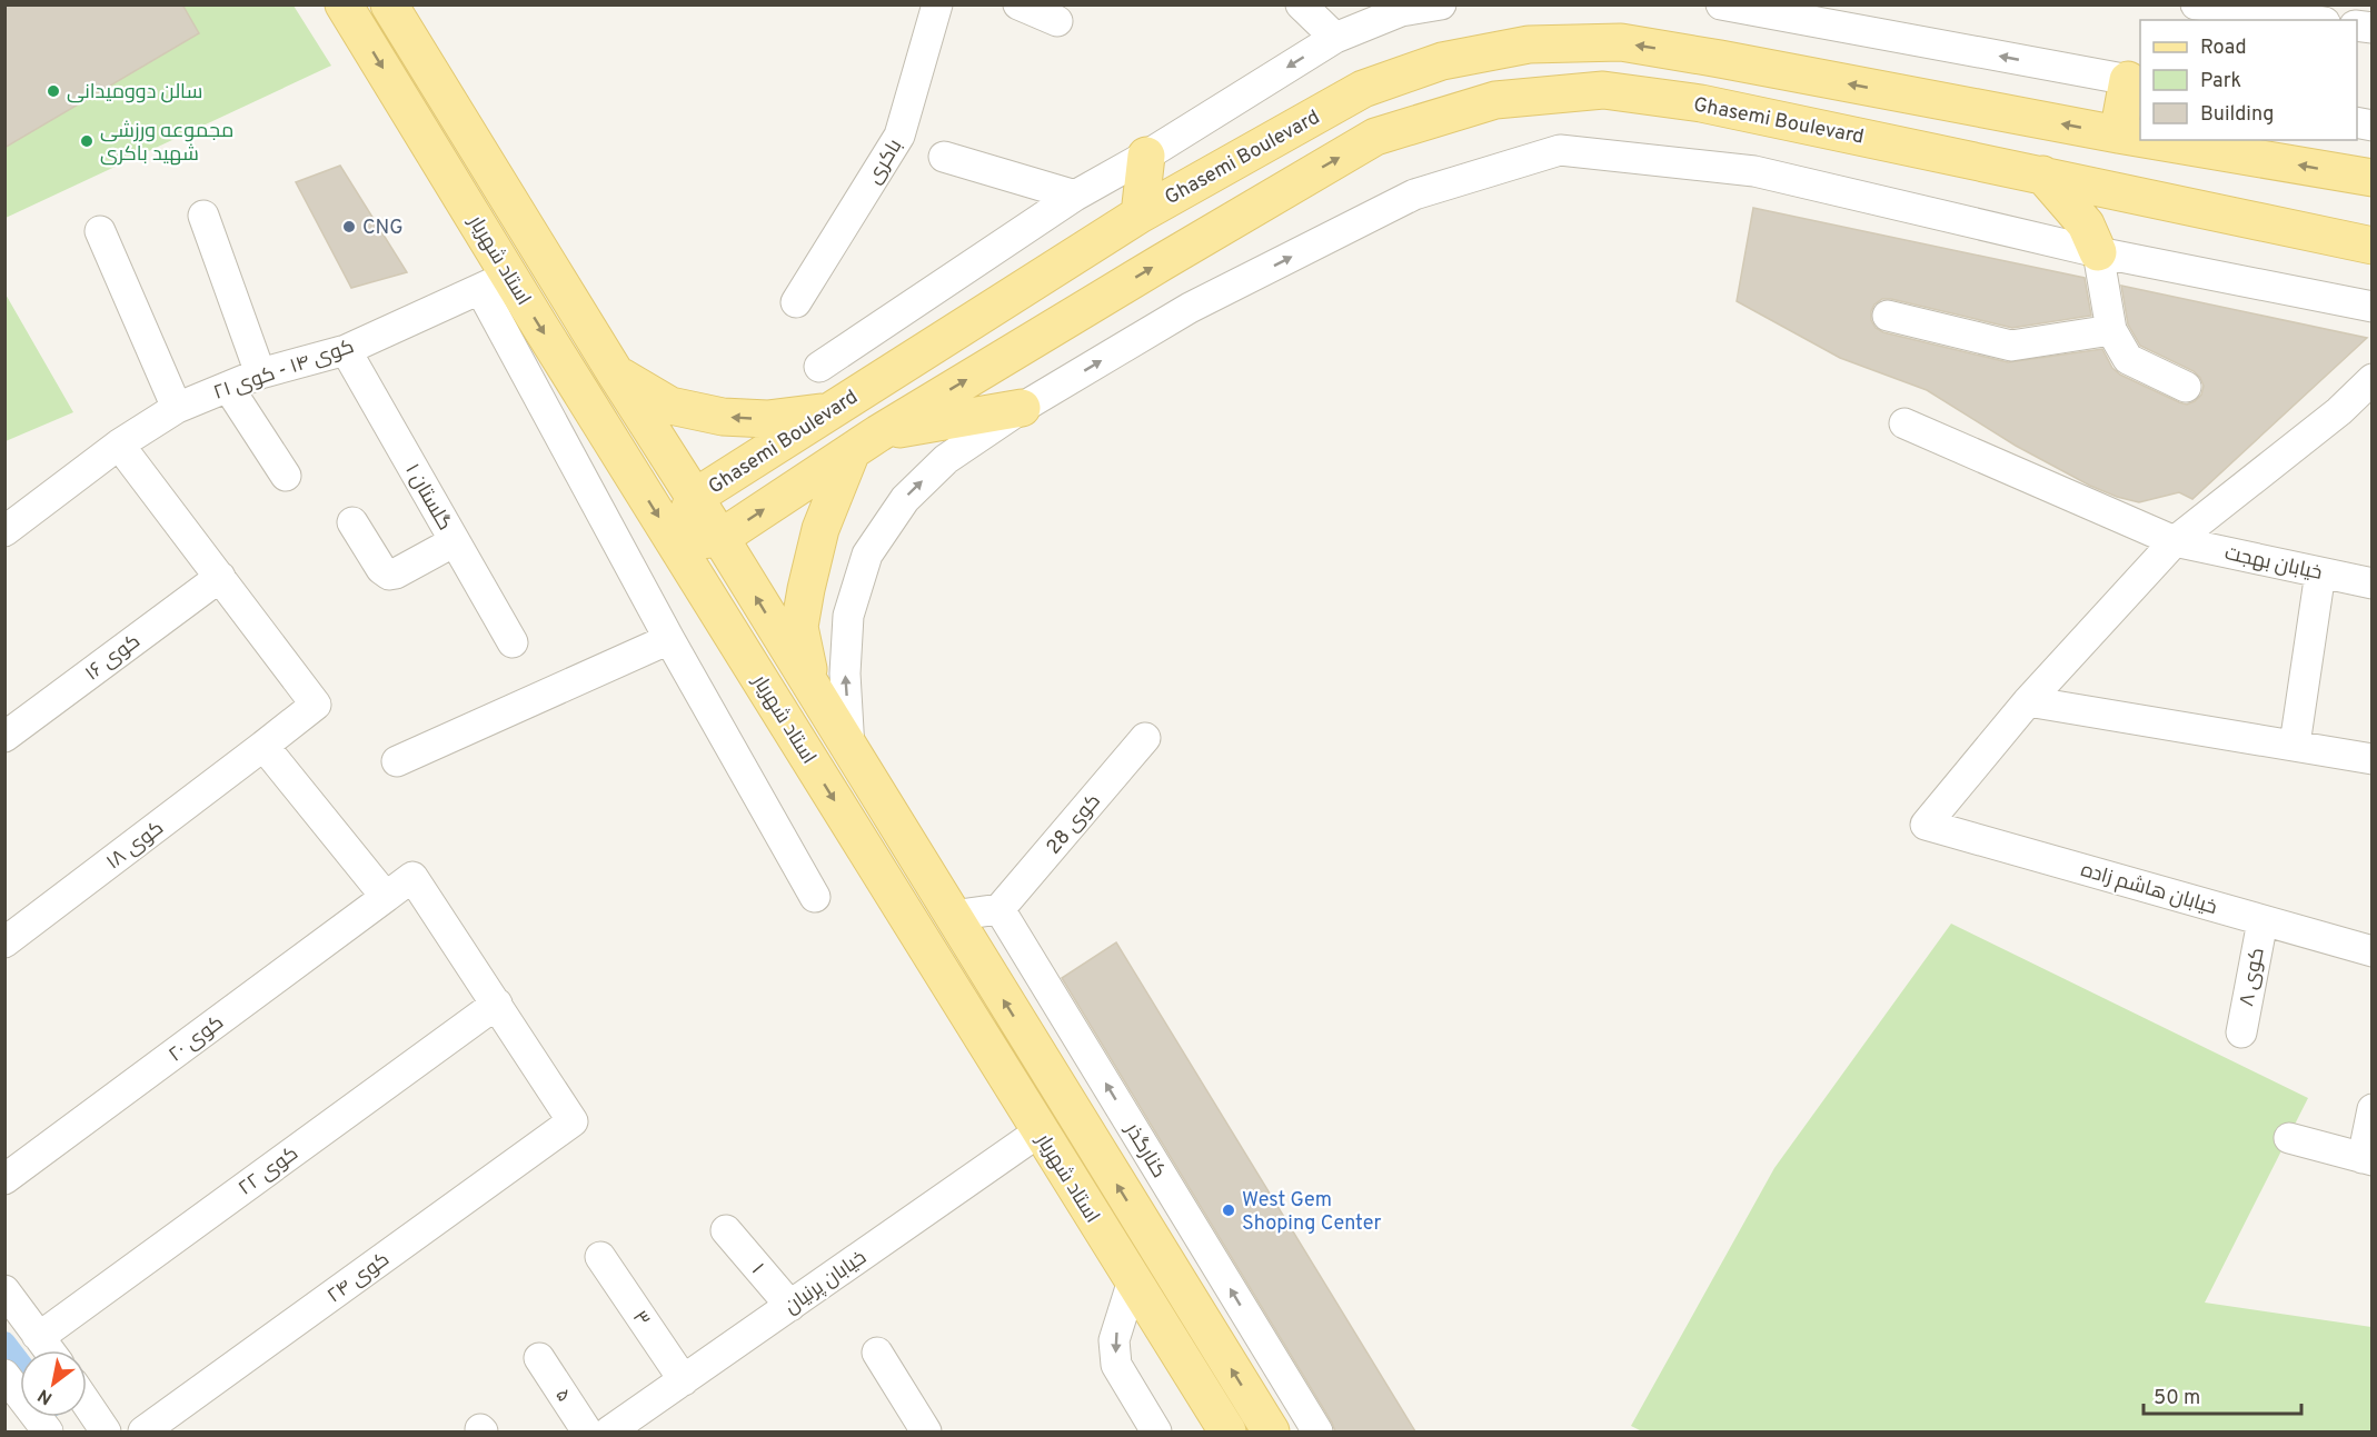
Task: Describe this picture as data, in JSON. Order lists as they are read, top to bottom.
{
  "streets": {
    "main road": ["Ghasemi Boulevard", "استاد شهریار"],
    "street": [
      "باکری",
      "کوی ۱۴ - کوی ۲۱",
      "۱ گلستان",
      "خیابان بهجت",
      "کوی ۱۶",
      "کوی 28",
      "کوی ۱۸",
      "خیابان هاشم زاده",
      "کوی ۸",
      "کوی ۲۰",
      "کنارگذر",
      "کوی ۲۲",
      "۱",
      "کوی ۲۴",
      "خیابان پرنیان",
      "۳",
      "۵"
    ]
  },
  "crossings": [
    ["Ghasemi Boulevard", "استاد شهریار"],
    ["استاد شهریار", "کوی ۱۴ - کوی ۲۱"],
    ["استاد شهریار", "خیابان پرنیان"],
    ["کوی ۱۴ - کوی ۲۱", "۱ گلستان"],
    ["کوی ۱۶", "کوی ۱۸"],
    ["کوی 28", "کنارگذر"],
    ["خیابان هاشم زاده", "کوی ۸"],
    ["کوی ۲۰", "کوی ۲۲"],
    ["کوی ۲۰", "کوی ۲۴"],
    ["کوی ۲۲", "کوی ۲۴"],
    ["۱", "خیابان پرنیان"],
    ["خیابان پرنیان", "۳"]
  ],
  "one_way": ["کنارگذر"],
  "places": [
    "سالن دوومیدانی",
    "مجموعه ورزشی شهید باکری",
    "CNG",
    "West Gem Shoping Center"
  ],
  "legend": ["Road", "Park", "Building"],
  "scale_bar": "50 m",
  "north": "bottom left"
}
